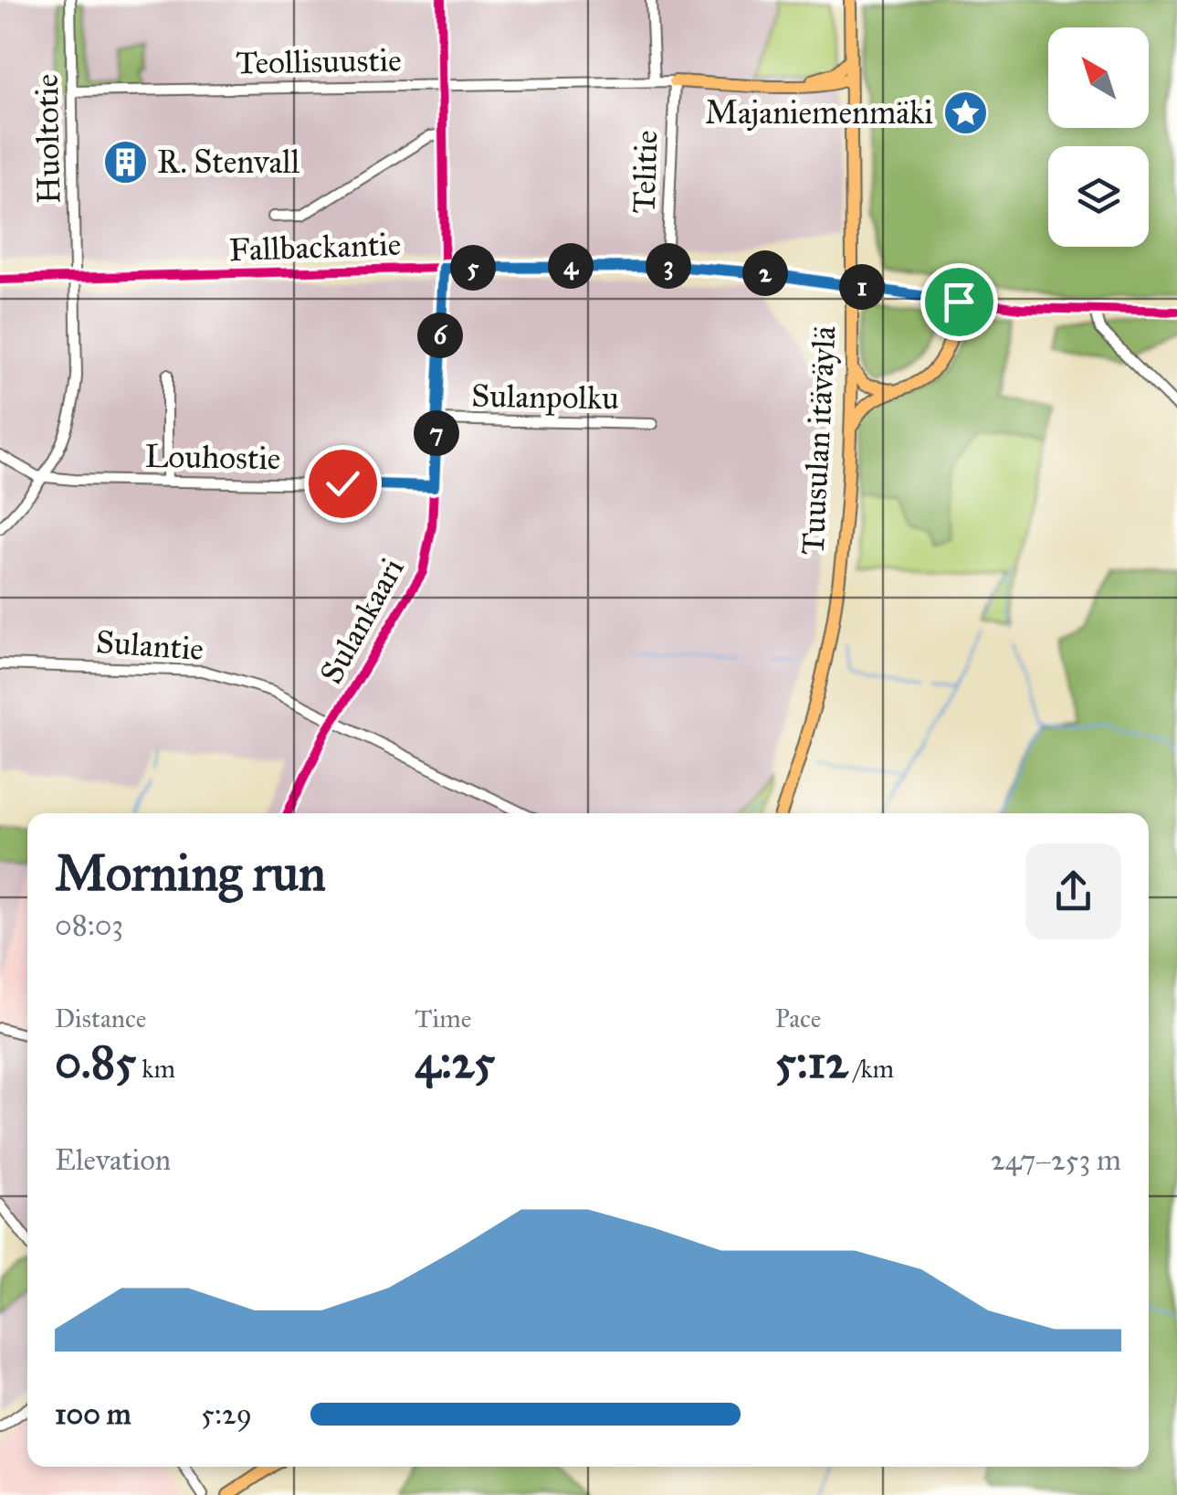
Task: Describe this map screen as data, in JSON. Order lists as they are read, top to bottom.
{
  "streets": {
    "main road": ["Tuusulan itäväylä"],
    "street": [
      "Teollisuustie",
      "Huoltotie",
      "Telitie",
      "Fallbackantie",
      "Sulanpolku",
      "Louhostie",
      "Sulankaari",
      "Sulantie"
    ]
  },
  "crossings": [
    ["Teollisuustie", "Huoltotie"],
    ["Teollisuustie", "Telitie"],
    ["Teollisuustie", "Sulankaari"],
    ["Huoltotie", "Fallbackantie"],
    ["Huoltotie", "Louhostie"],
    ["Telitie", "Fallbackantie"],
    ["Fallbackantie", "Sulankaari"],
    ["Sulanpolku", "Sulankaari"],
    ["Louhostie", "Sulankaari"],
    ["Sulankaari", "Sulantie"]
  ],
  "places": {
    "place": ["Majaniemenmäki"],
    "building": ["R. Stenvall"]
  },
  "north": "top left",
  "page": {
    "pins": [
      "3",
      "4",
      "5",
      "2",
      "1",
      "6",
      "7"
    ],
    "heading": ["Morning run", "08:03"],
    "stats": [
      ["Distance", "0.85 km"],
      ["Time", "4:25"],
      ["Pace", "5:12 /km"]
    ],
    "chart": ["Elevation", "247–253 m"],
    "list": [
      {
        "name": "100 m",
        "note": "5:29"
      }
    ]
  }
}
